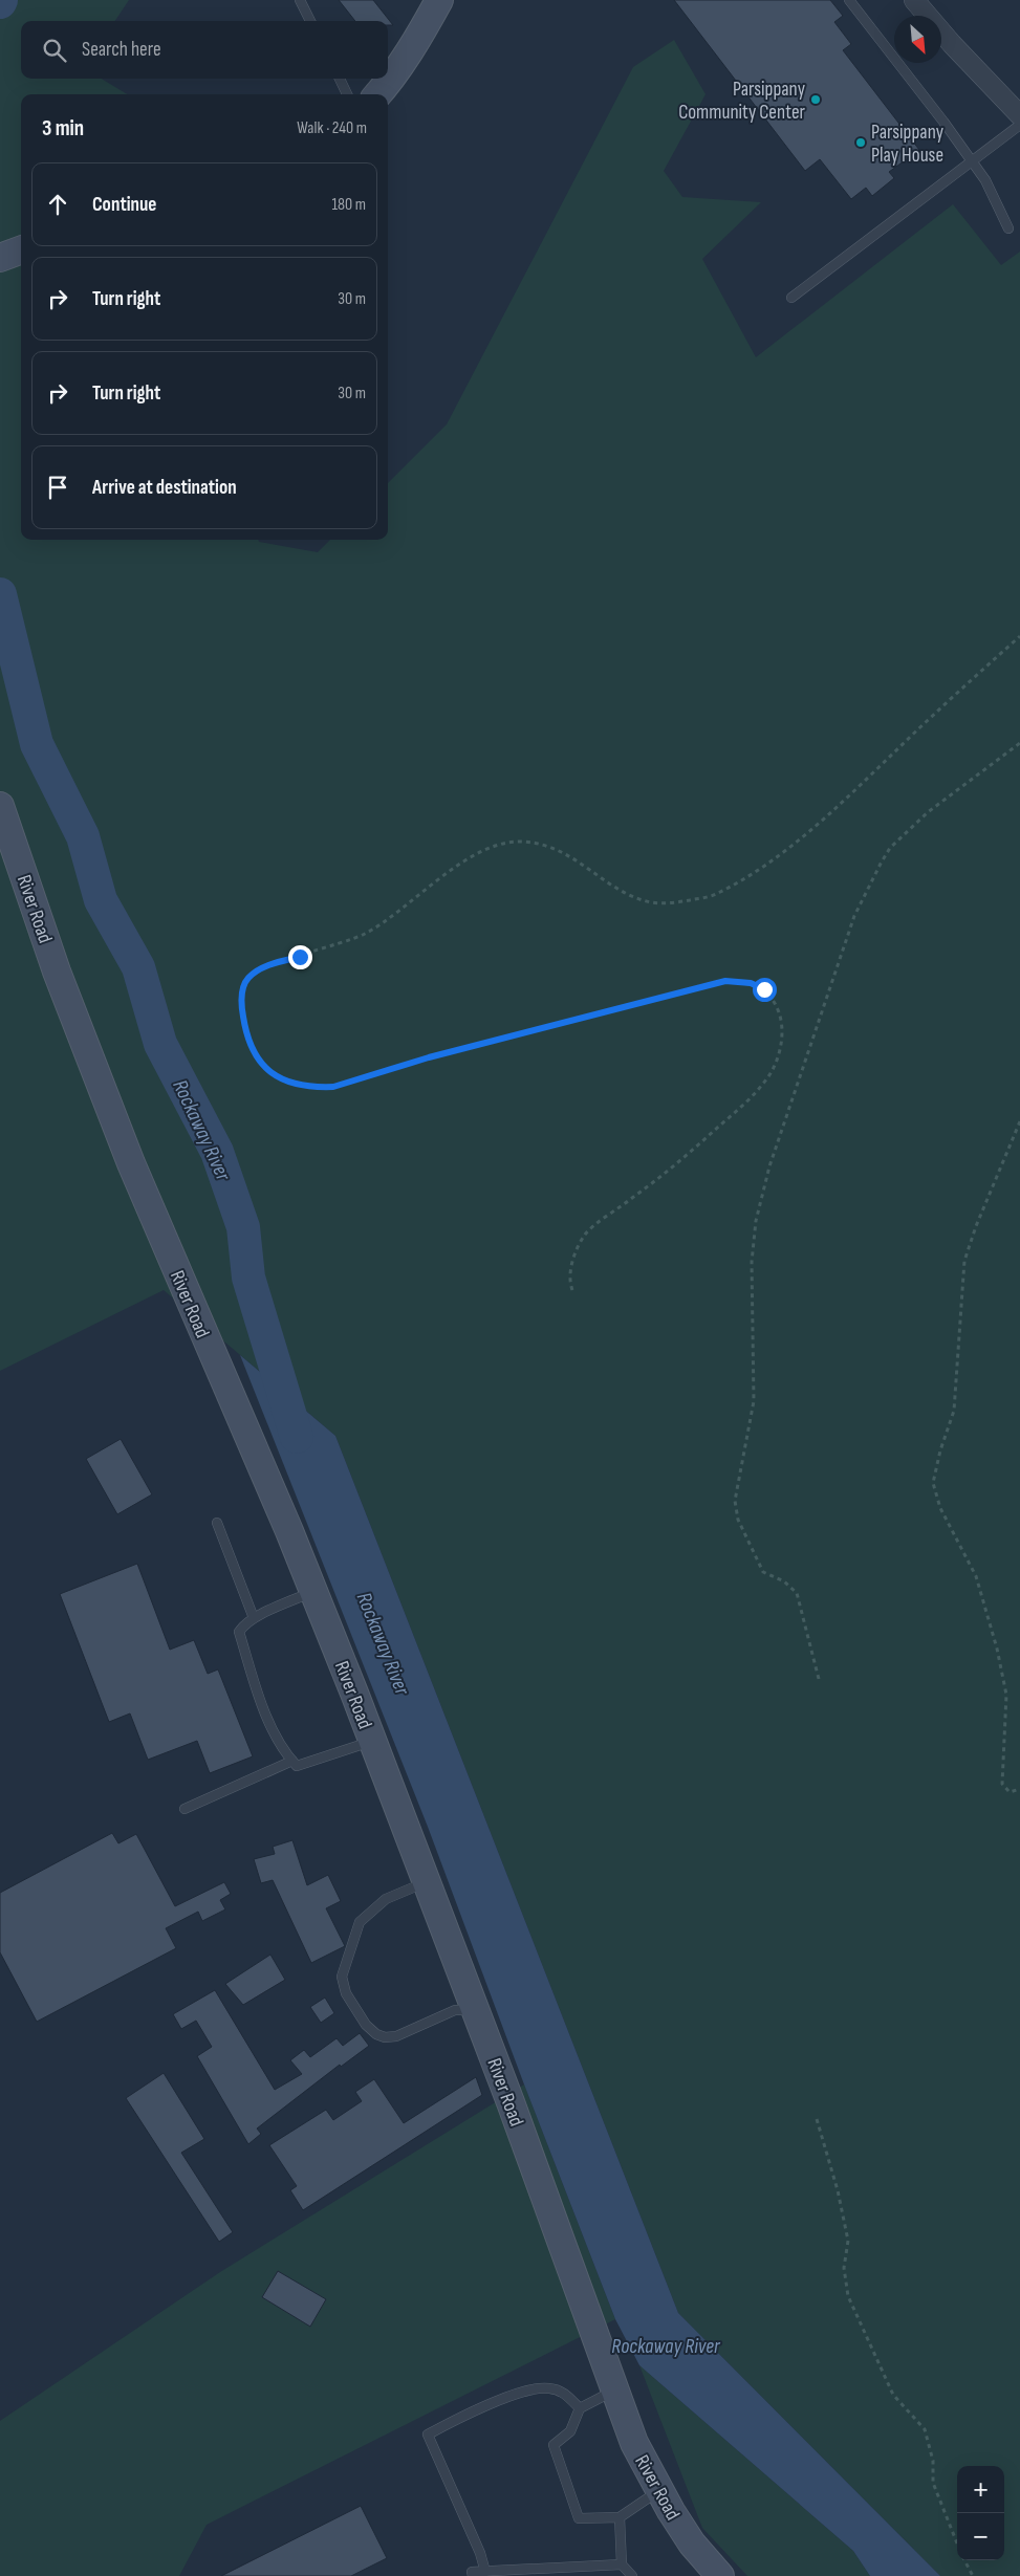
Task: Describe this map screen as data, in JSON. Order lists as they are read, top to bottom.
{
  "streets": {
    "street": ["River Road"]
  },
  "water": ["Rockaway River"],
  "places": ["Parsippany Community Center", "Parsippany Play House"],
  "north": "bottom right",
  "page": {
    "search": "Search here",
    "heading": ["3 min", "Walk · 240 m"],
    "list": [
      ["Continue", "180 m"],
      ["Turn right", "30 m"],
      ["Turn right", "30 m"],
      "Arrive at destination"
    ],
    "map_buttons": ["+", "−"]
  }
}
